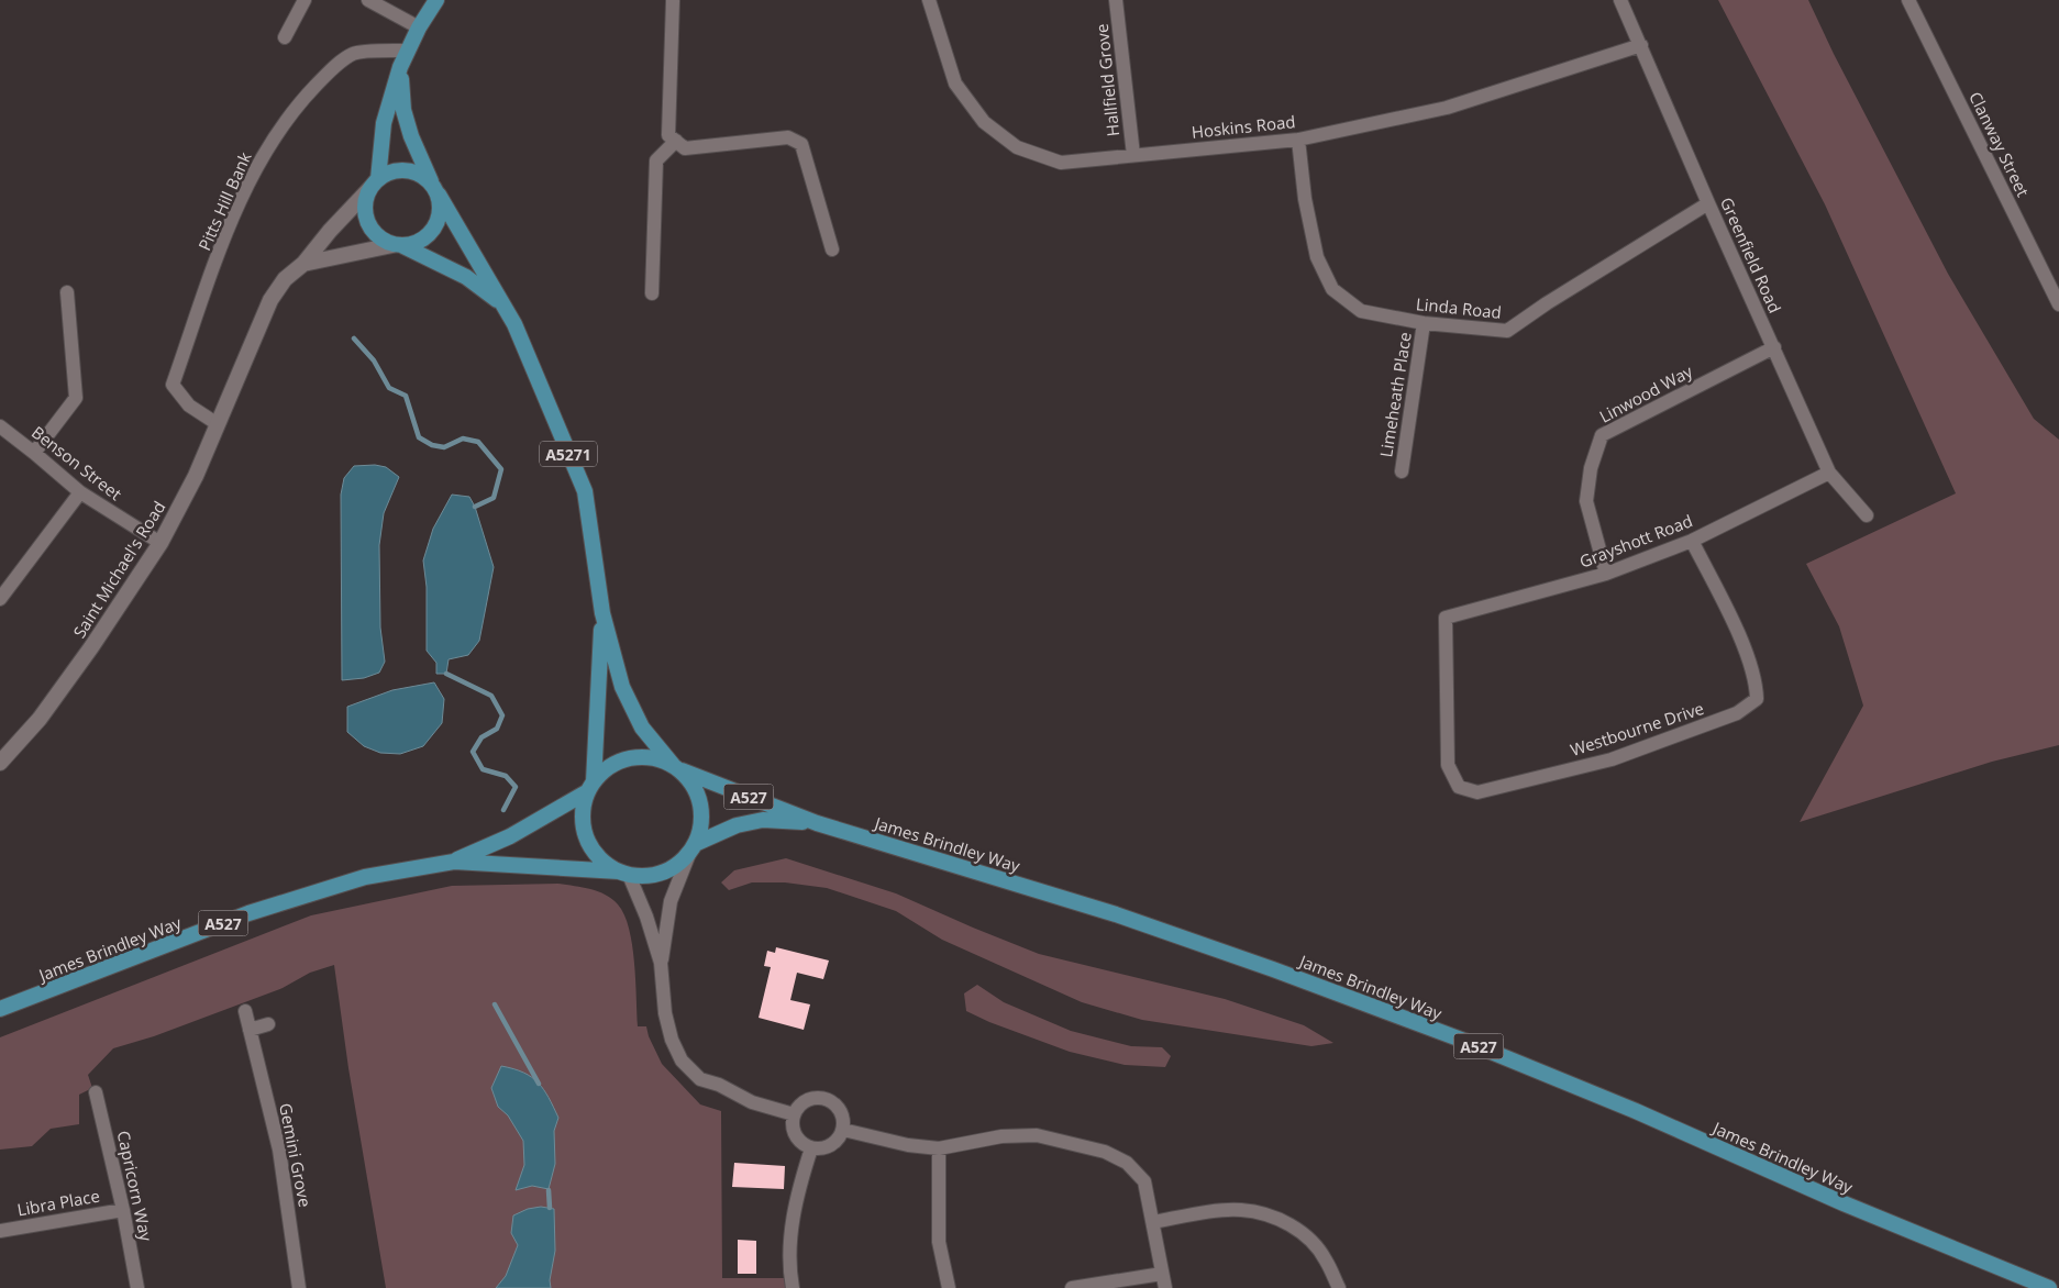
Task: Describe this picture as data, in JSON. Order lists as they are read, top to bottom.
{
  "streets": {
    "main road": ["A5271", "A527", "James Brindley Way"],
    "street": [
      "Hallfield Grove",
      "Hoskins Road",
      "Clanway Street",
      "Pitts Hill Bank",
      "Greenfield Road",
      "Linda Road",
      "Linwood Way",
      "Limeheath Place",
      "Benson Street",
      "Grayshott Road",
      "Saint Michael's Road",
      "Westbourne Drive",
      "Gemini Grove",
      "Capricorn Way",
      "Libra Place"
    ]
  },
  "crossings": [
    ["Hallfield Grove", "Hoskins Road"],
    ["Hoskins Road", "Greenfield Road"],
    ["Hoskins Road", "Linda Road"],
    ["Pitts Hill Bank", "A5271"],
    ["Pitts Hill Bank", "Saint Michael's Road"],
    ["Greenfield Road", "Linda Road"],
    ["Greenfield Road", "Linwood Way"],
    ["Greenfield Road", "Grayshott Road"],
    ["Linda Road", "Limeheath Place"],
    ["Linwood Way", "Grayshott Road"],
    ["A5271", "Saint Michael's Road"],
    ["A5271", "A527"],
    ["A5271", "James Brindley Way"],
    ["Benson Street", "Saint Michael's Road"],
    ["Grayshott Road", "Westbourne Drive"],
    ["A527", "James Brindley Way"],
    ["Capricorn Way", "Libra Place"]
  ]
}
